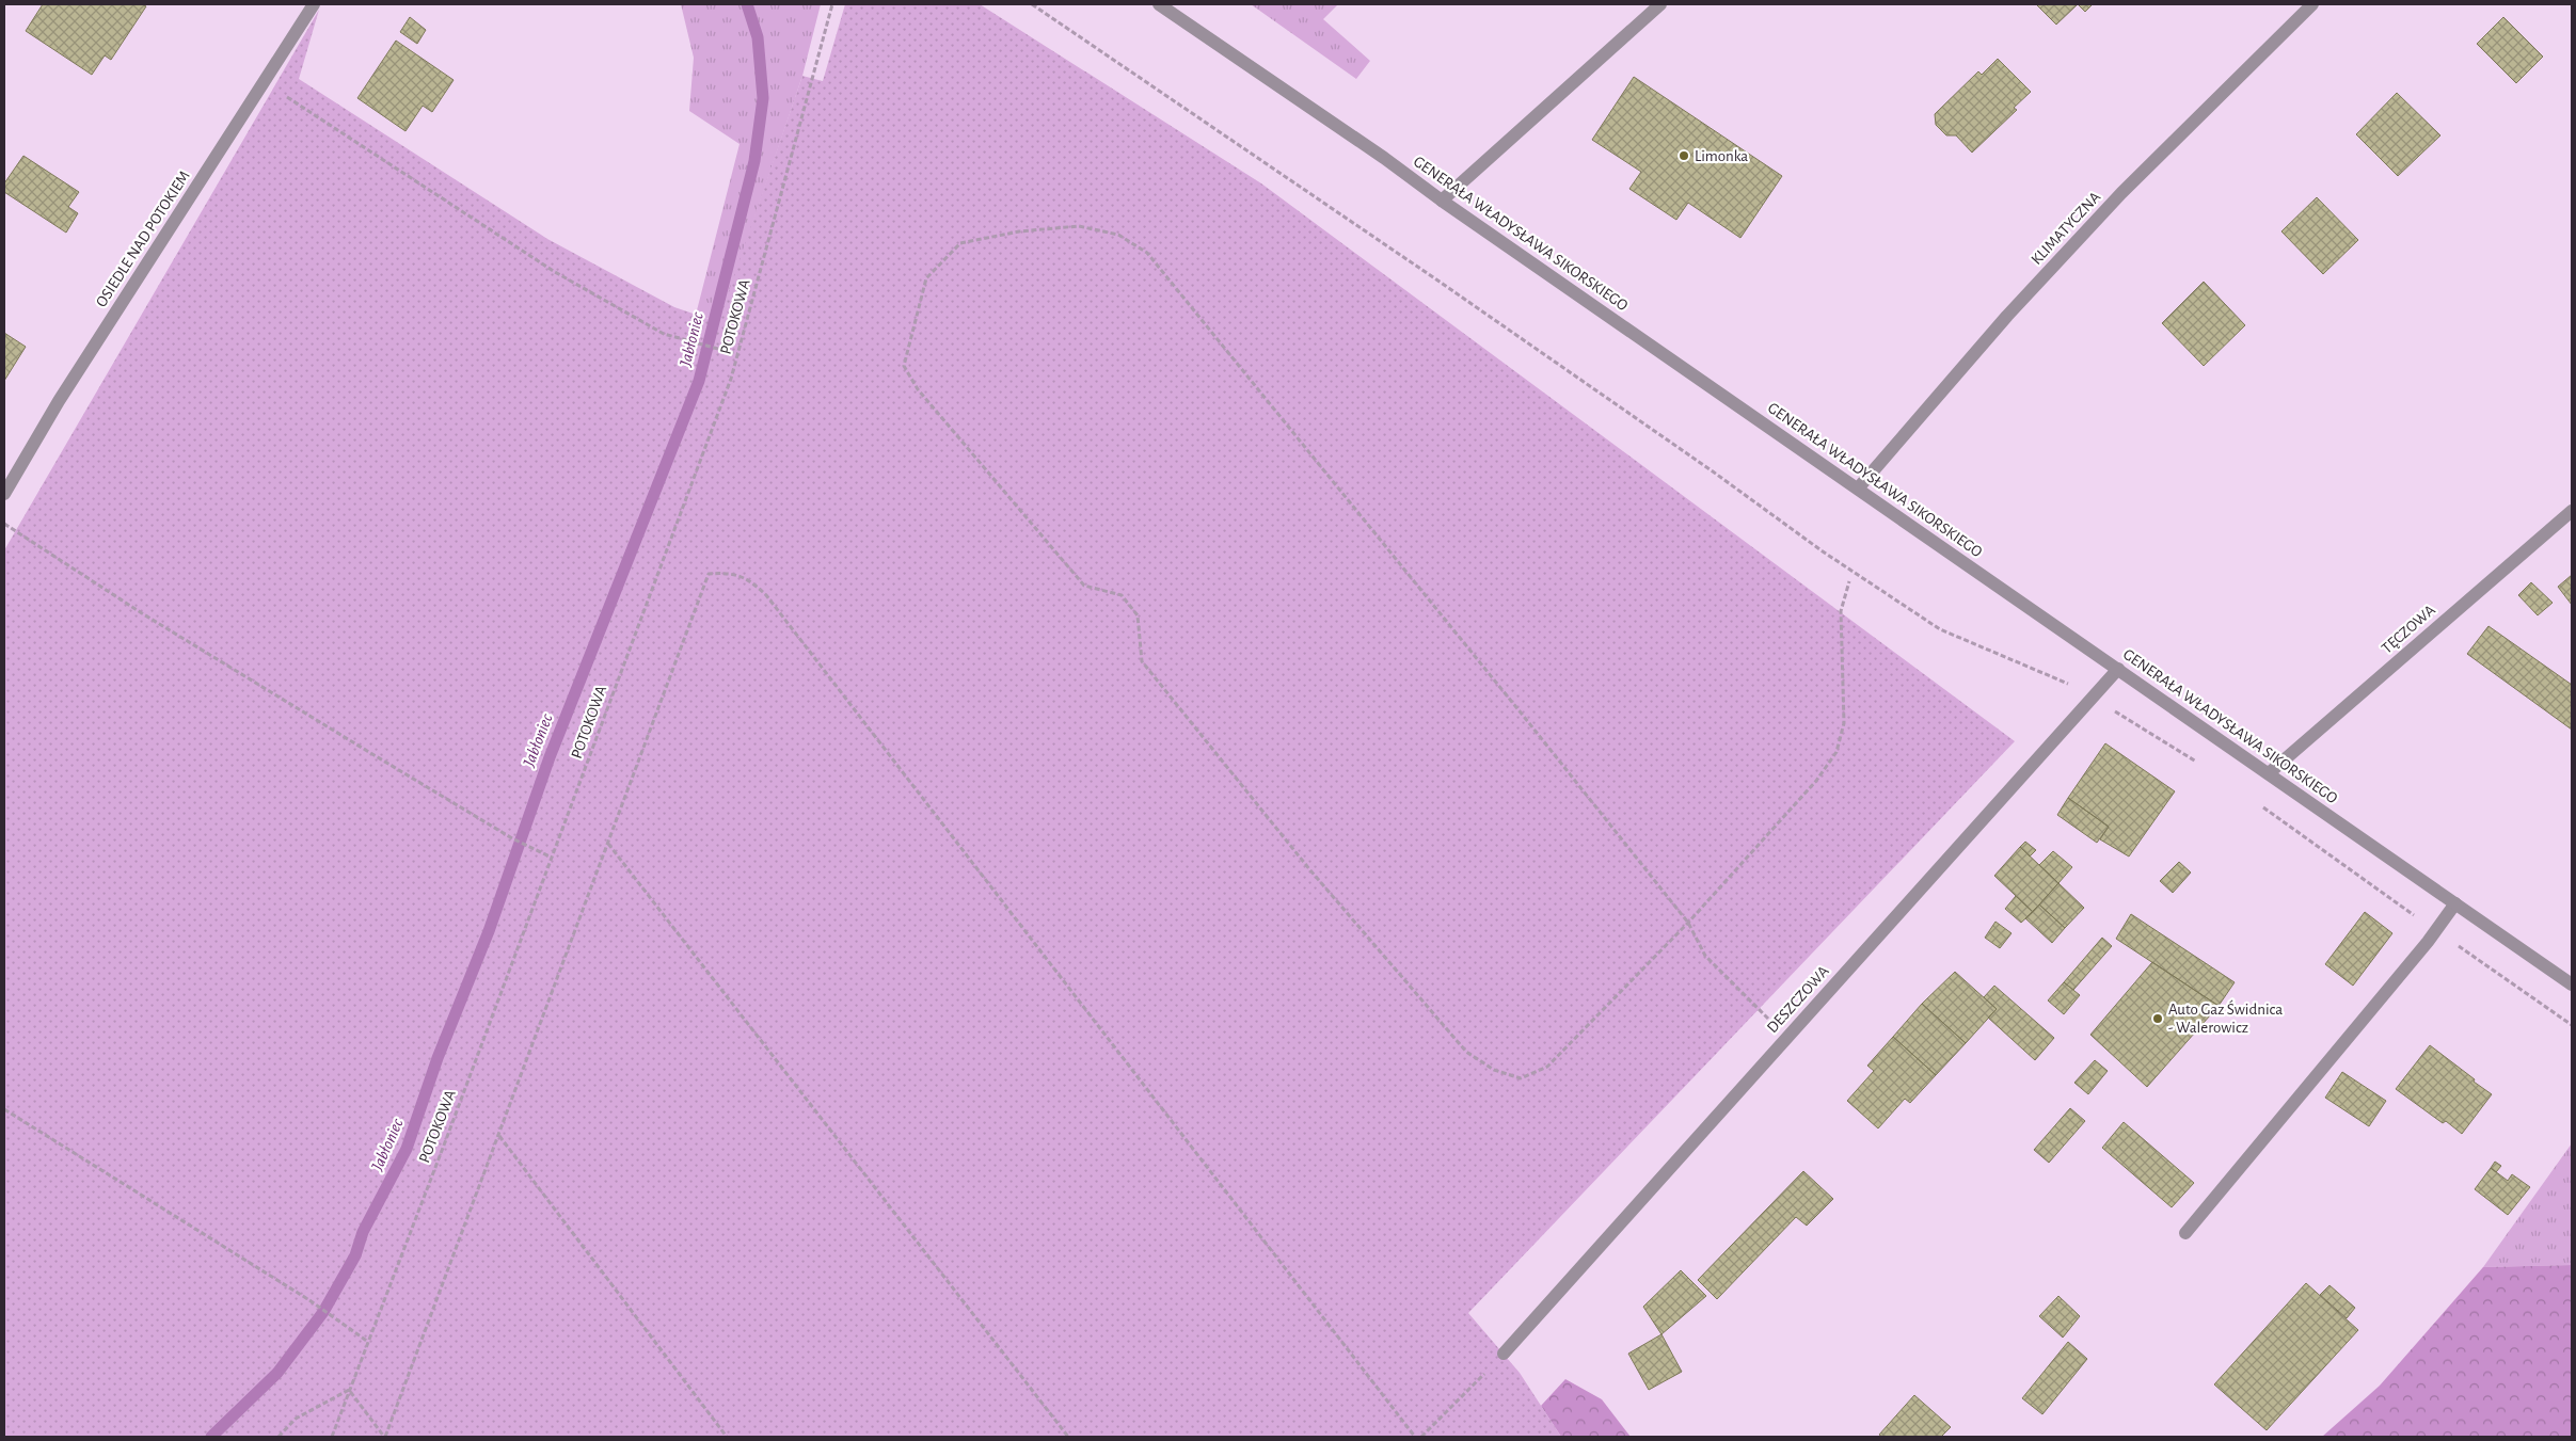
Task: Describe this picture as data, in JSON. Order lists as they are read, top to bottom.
{
  "streets": {
    "street": [
      "KLIMATYCZNA",
      "GENERAŁA WŁADYSŁAWA SIKORSKIEGO",
      "OSIEDLE NAD POTOKIEM",
      "TĘCZOWA",
      "DESZCZOWA"
    ],
    "path": ["POTOKOWA"]
  },
  "crossings": [
    ["KLIMATYCZNA", "GENERAŁA WŁADYSŁAWA SIKORSKIEGO"],
    ["GENERAŁA WŁADYSŁAWA SIKORSKIEGO", "TĘCZOWA"],
    ["GENERAŁA WŁADYSŁAWA SIKORSKIEGO", "DESZCZOWA"]
  ],
  "water": ["Jabłoniec"],
  "places": ["Limonka", "Auto Gaz Świdnica - Walerowicz"]
}
